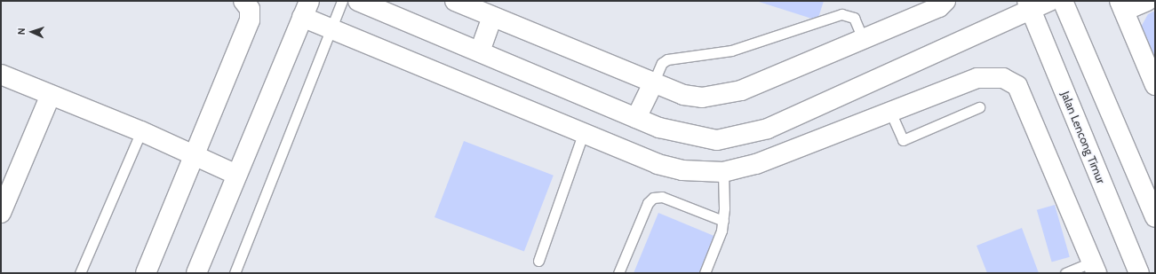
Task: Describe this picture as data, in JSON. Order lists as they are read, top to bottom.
{
  "streets": {
    "main road": ["Jalan Lencong Timur"]
  },
  "north": "left"
}
